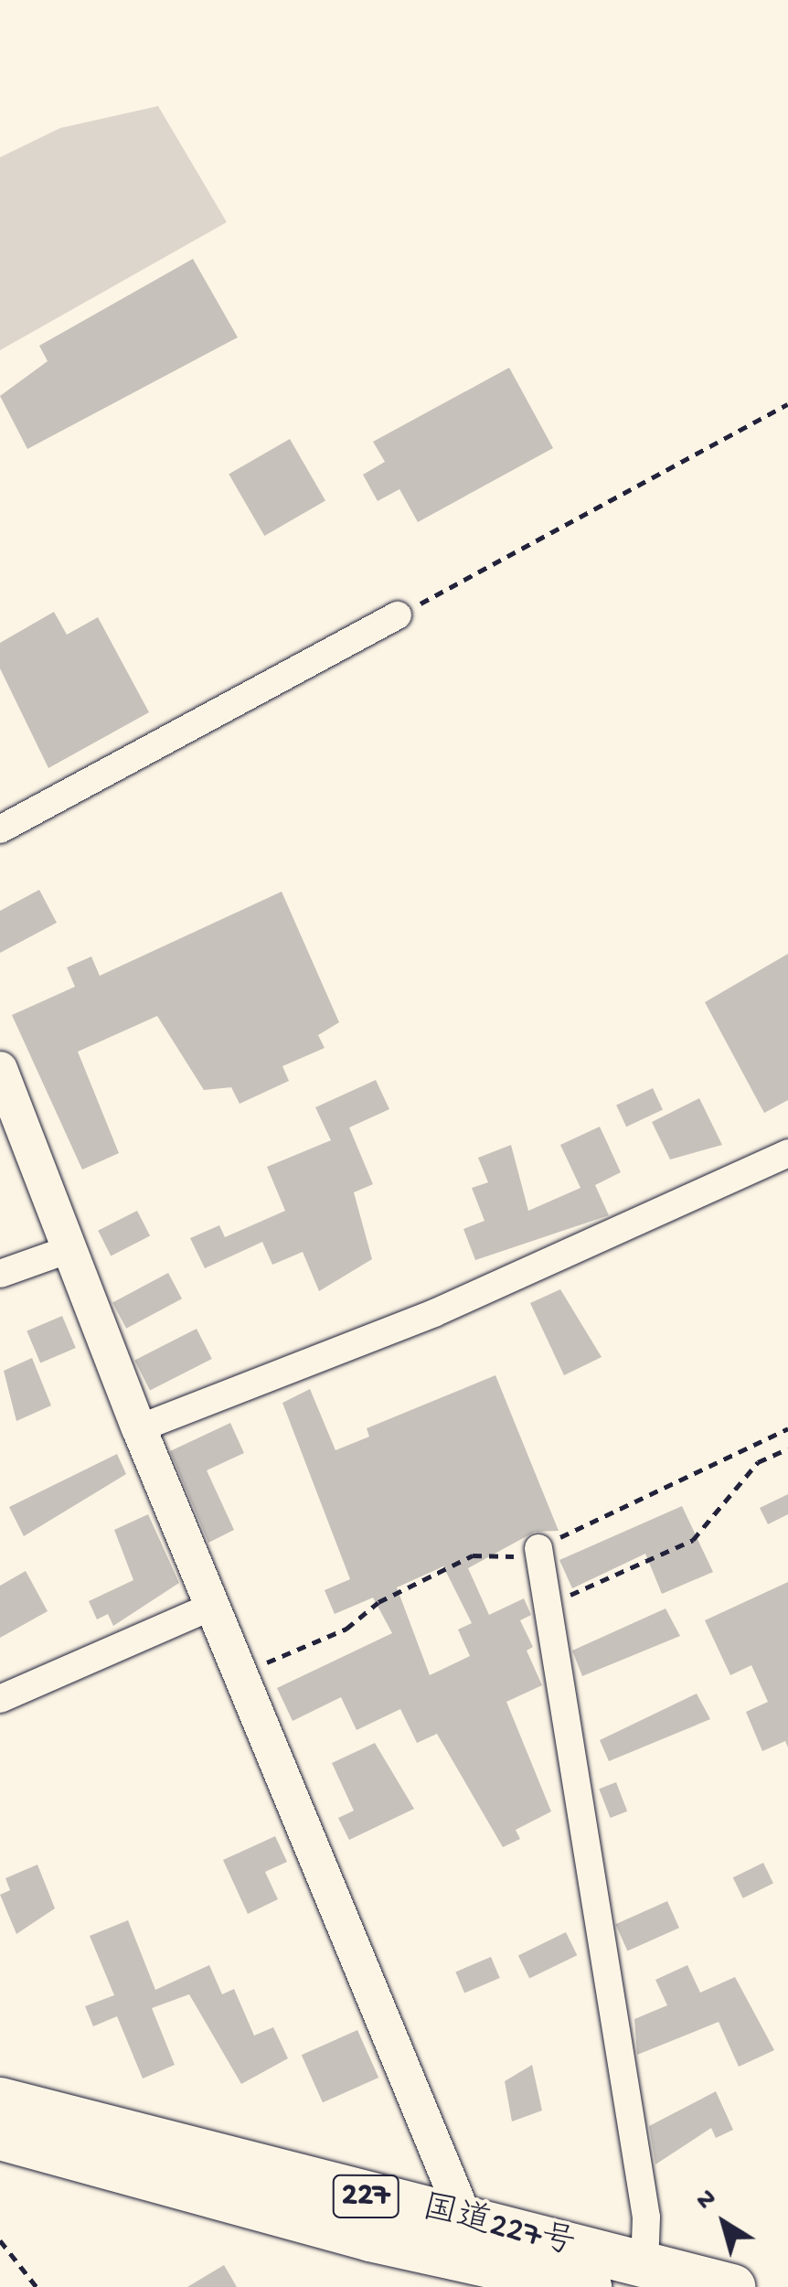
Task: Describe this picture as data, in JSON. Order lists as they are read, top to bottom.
{
  "streets": {
    "highway": ["227", "国道227号"]
  },
  "north": "top left"
}
